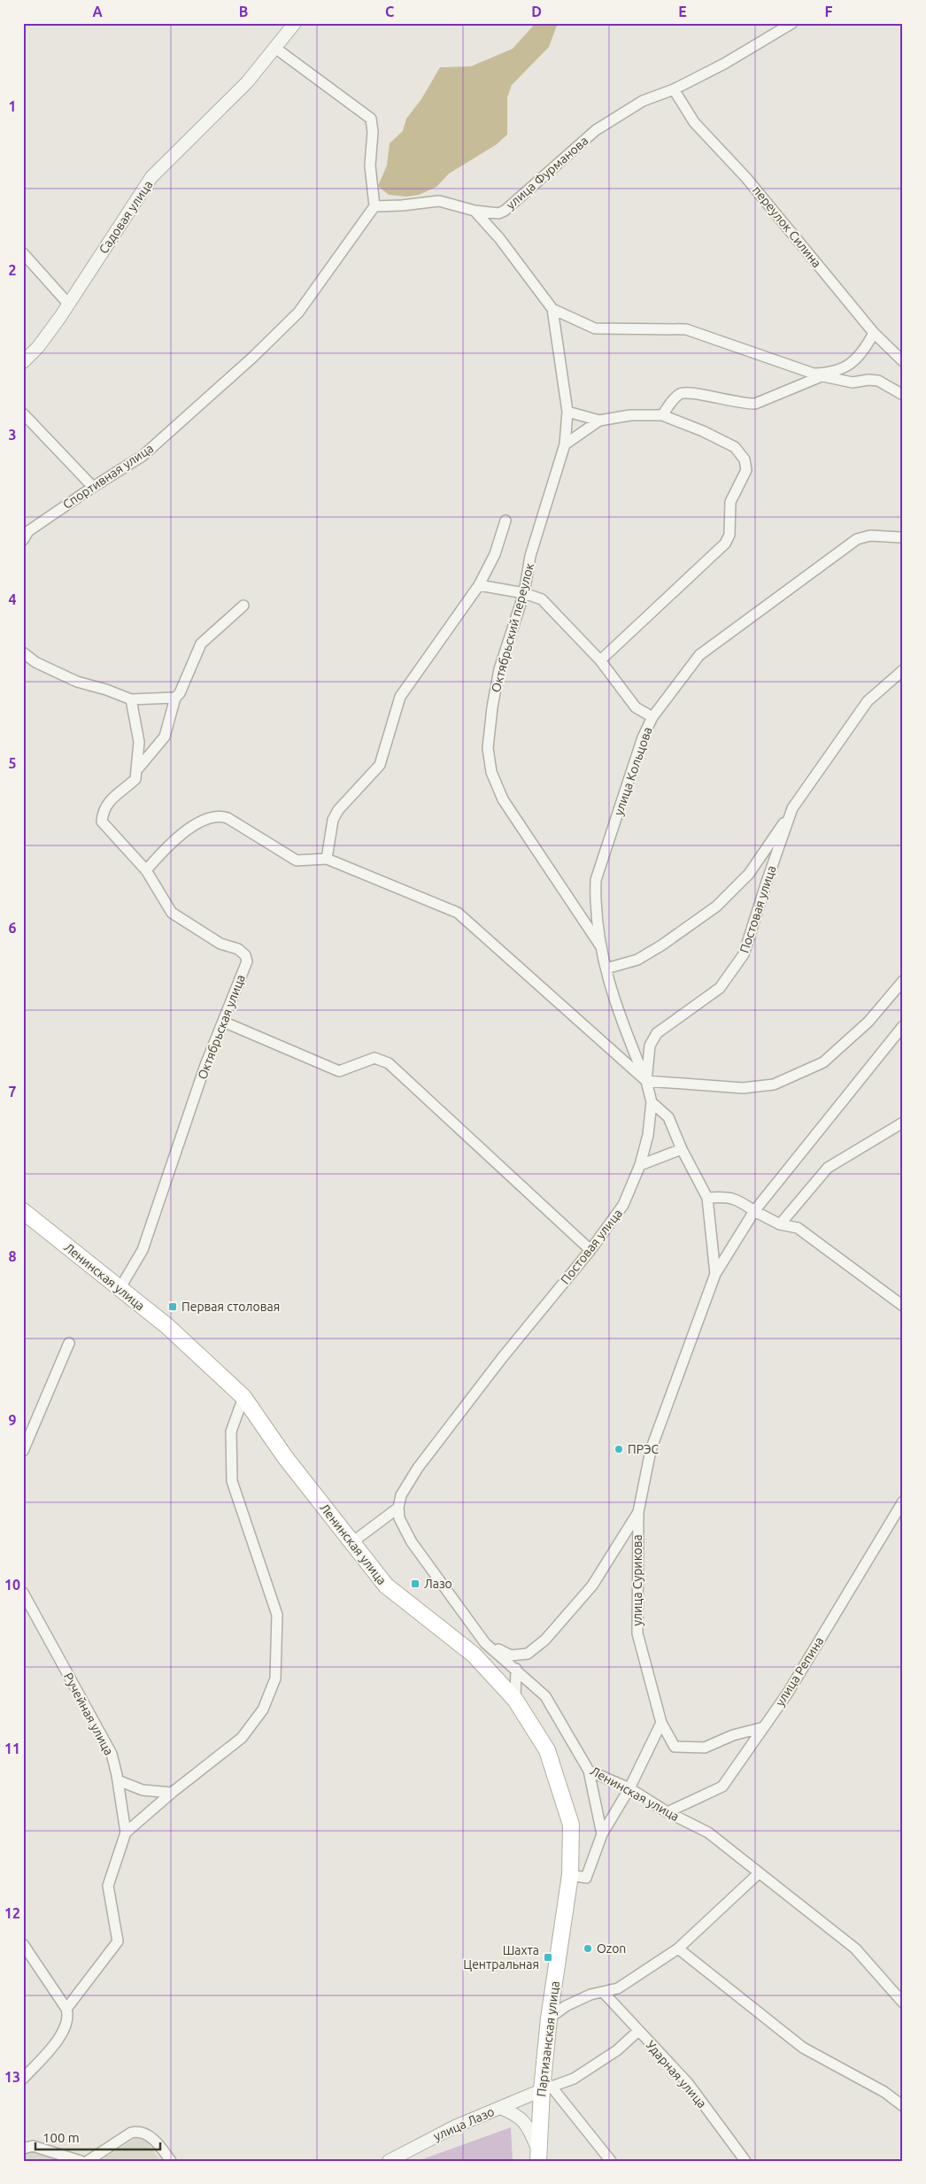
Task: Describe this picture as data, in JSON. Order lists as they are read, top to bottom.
{
  "streets": {
    "main road": ["Ленинская улица", "Партизанская улица"],
    "street": [
      "улица Фурманова",
      "Садовая улица",
      "переулок Силина",
      "Спортивная улица",
      "Октябрьский переулок",
      "улица Кольцова",
      "Постовая улица",
      "Октябрьская улица",
      "улица Сурикова",
      "улица Репина",
      "Ручейная улица",
      "Ударная улица",
      "улица Лазо"
    ]
  },
  "crossings": [
    ["улица Фурманова", "переулок Силина"],
    ["улица Фурманова", "Спортивная улица"],
    ["Октябрьский переулок", "улица Кольцова"],
    ["улица Кольцова", "Постовая улица"],
    ["Октябрьская улица", "Ленинская улица"],
    ["Ленинская улица", "улица Сурикова"],
    ["Ленинская улица", "улица Репина"],
    ["Ленинская улица", "Партизанская улица"],
    ["улица Сурикова", "улица Репина"],
    ["Партизанская улица", "улица Лазо"]
  ],
  "places": {
    "transit": ["Первая столовая", "Лазо", "Шахта Центральная"],
    "other": ["ПРЭС", "Ozon"]
  },
  "scale_bar": "100 m",
  "grid": {
    "columns": [
      "A",
      "B",
      "C",
      "D",
      "E",
      "F"
    ],
    "rows": [
      "1",
      "2",
      "3",
      "4",
      "5",
      "6",
      "7",
      "8",
      "9",
      "10",
      "11",
      "12",
      "13"
    ]
  }
}
